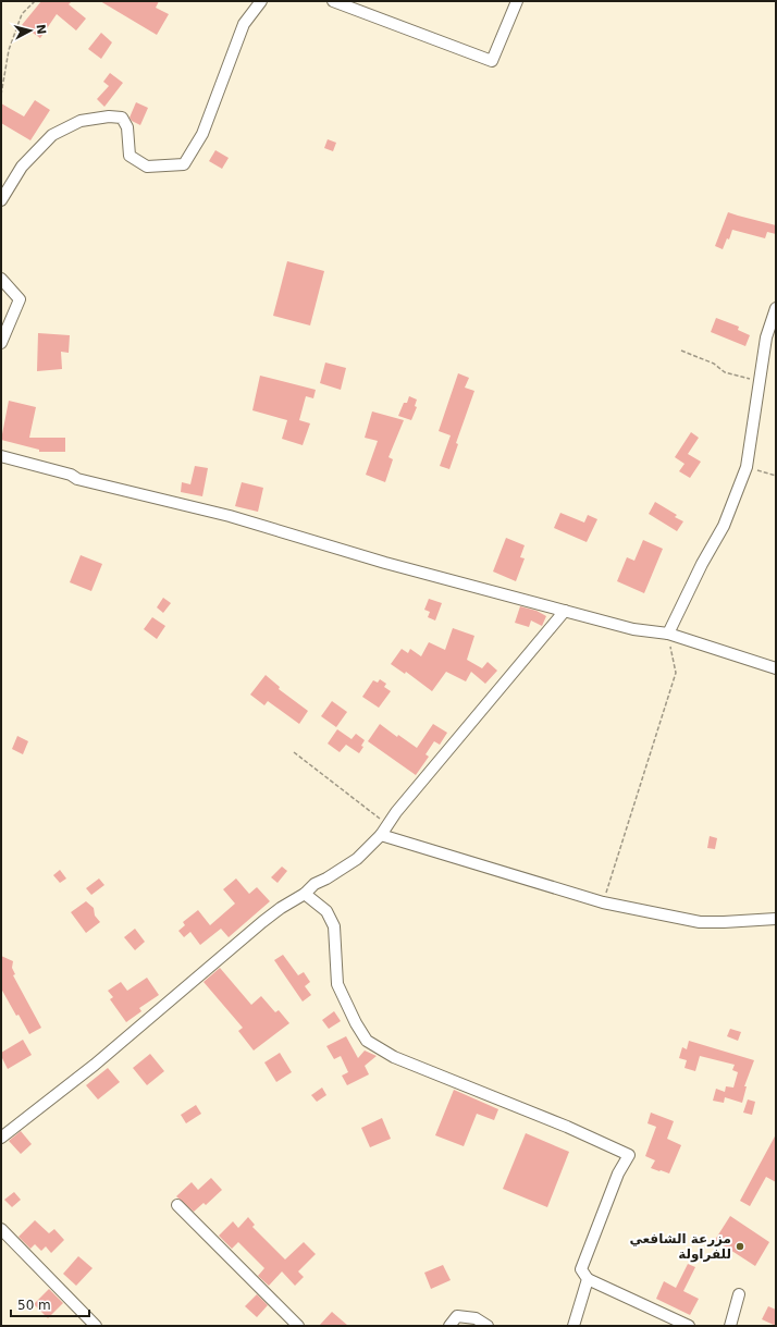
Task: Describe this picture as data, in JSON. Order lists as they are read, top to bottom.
{
  "places": ["مزرعة الشافعي للفراولة"],
  "scale_bar": "50 m",
  "north": "right"
}
